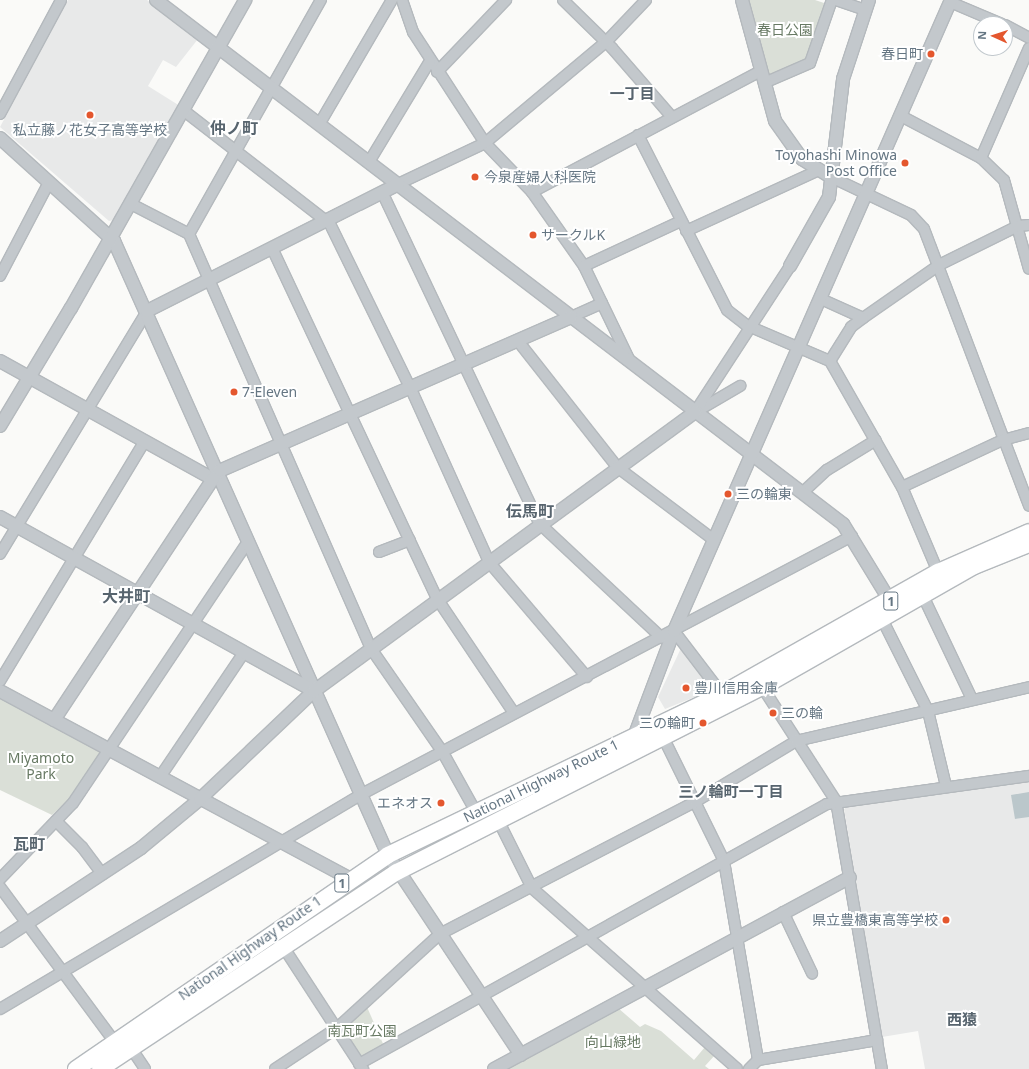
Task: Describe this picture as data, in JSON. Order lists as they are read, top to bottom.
{
  "streets": {
    "highway": ["1", "National Highway Route 1"]
  },
  "districts": [
    "一丁目",
    "仲ノ町",
    "伝馬町",
    "大井町",
    "三ノ輪町一丁目",
    "瓦町",
    "西猿"
  ],
  "parks": [
    "春日公園",
    "Miyamoto Park",
    "南瓦町公園",
    "向山緑地"
  ],
  "places": [
    "春日町",
    "私立藤ノ花女子高等学校",
    "Toyohashi Minowa Post Office",
    "今泉産婦人科医院",
    "サークルK",
    "7-Eleven",
    "三の輪東",
    "豊川信用金庫",
    "三の輪",
    "三の輪町",
    "エネオス",
    "県立豊橋東高等学校"
  ],
  "north": "left"
}
